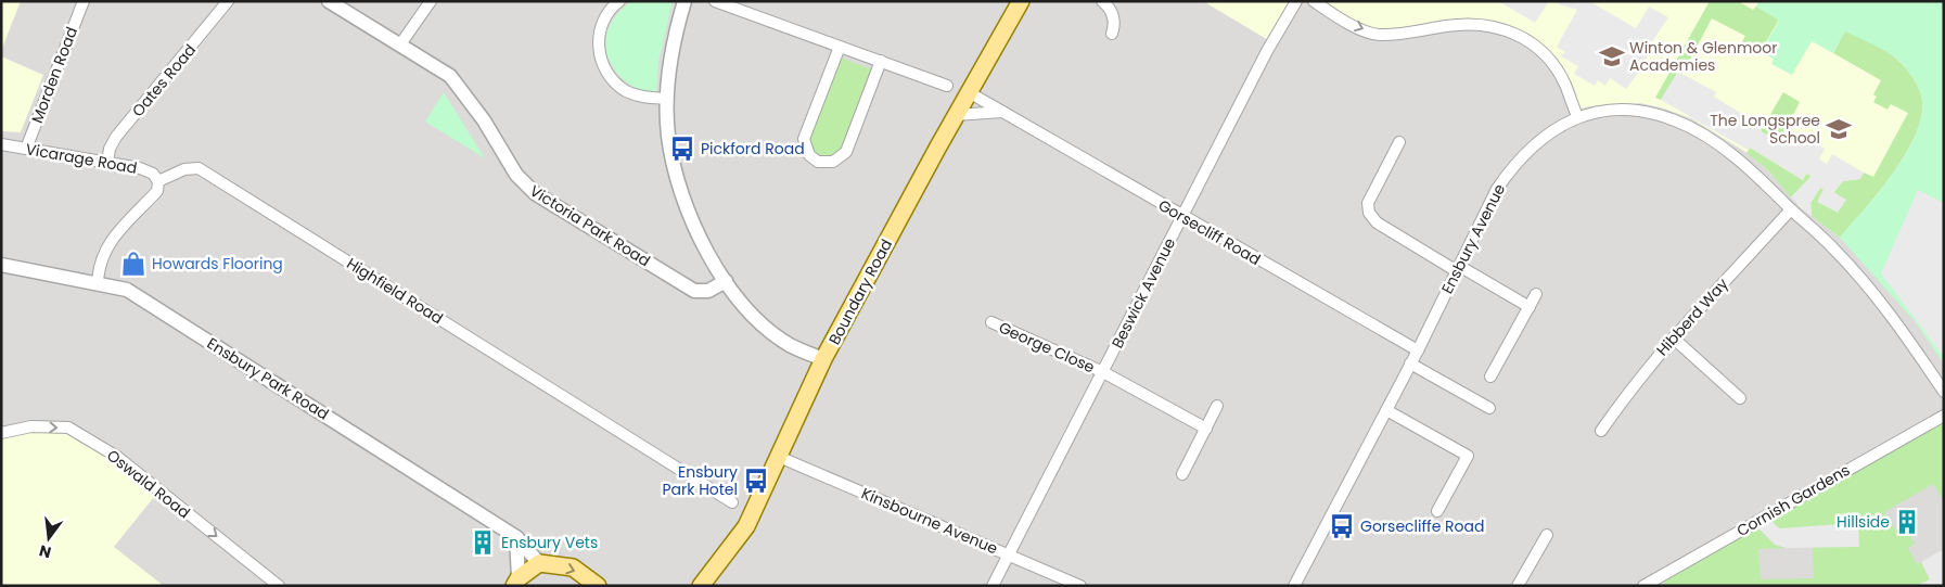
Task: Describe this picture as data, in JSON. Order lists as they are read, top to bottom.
{
  "streets": {
    "main road": ["Boundary Road"],
    "street": [
      "Morden Road",
      "Oates Road",
      "Vicarage Road",
      "Victoria Park Road",
      "Gorsecliff Road",
      "Ensbury Avenue",
      "Highfield Road",
      "Beswick Avenue",
      "Hibberd Way",
      "George Close",
      "Ensbury Park Road",
      "Oswald Road",
      "Cornish Gardens",
      "Kinsbourne Avenue"
    ]
  },
  "crossings": [
    ["Morden Road", "Vicarage Road"],
    ["Oates Road", "Vicarage Road"],
    ["Vicarage Road", "Highfield Road"],
    ["Gorsecliff Road", "Ensbury Avenue"],
    ["Gorsecliff Road", "Boundary Road"],
    ["Gorsecliff Road", "Beswick Avenue"],
    ["Ensbury Avenue", "Hibberd Way"],
    ["Boundary Road", "Kinsbourne Avenue"],
    ["Beswick Avenue", "George Close"],
    ["Beswick Avenue", "Kinsbourne Avenue"]
  ],
  "one_way": ["Oswald Road"],
  "places": {
    "school or university": ["Winton & Glenmoor Academies", "The Longspree School"],
    "bus stop": ["Pickford Road", "Ensbury Park Hotel", "Gorsecliffe Road"],
    "shop": ["Howards Flooring"],
    "building": ["Hillside", "Ensbury Vets"]
  },
  "north": "bottom"
}
